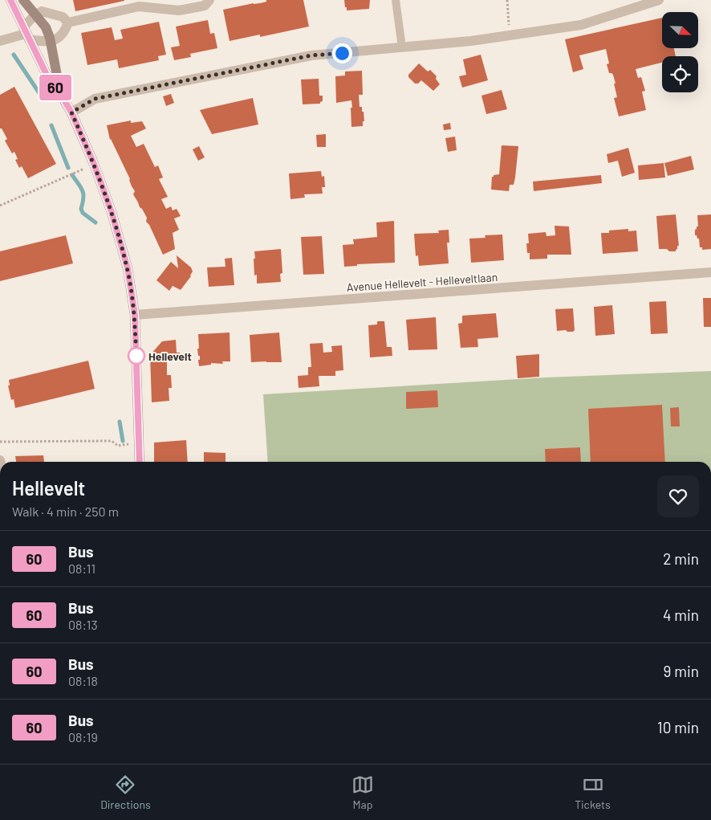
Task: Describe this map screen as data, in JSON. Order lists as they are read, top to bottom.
{
  "streets": {
    "street": ["Avenue Hellevelt - Helleveltlaan"]
  },
  "places": ["Hellevelt"],
  "lines": ["bus line 60"],
  "north": "bottom right",
  "page": {
    "on_map": "60",
    "heading": ["Hellevelt", "Walk · 4 min · 250 m"],
    "list": [
      {
        "mark": "60",
        "name": "Bus",
        "note": "08:11",
        "value": "2 min"
      },
      {
        "mark": "60",
        "name": "Bus",
        "note": "08:13",
        "value": "4 min"
      },
      {
        "mark": "60",
        "name": "Bus",
        "note": "08:18",
        "value": "9 min"
      },
      {
        "mark": "60",
        "name": "Bus",
        "note": "08:19",
        "value": "10 min"
      }
    ],
    "tabs": ["Directions", "Map", "Tickets"]
  }
}
